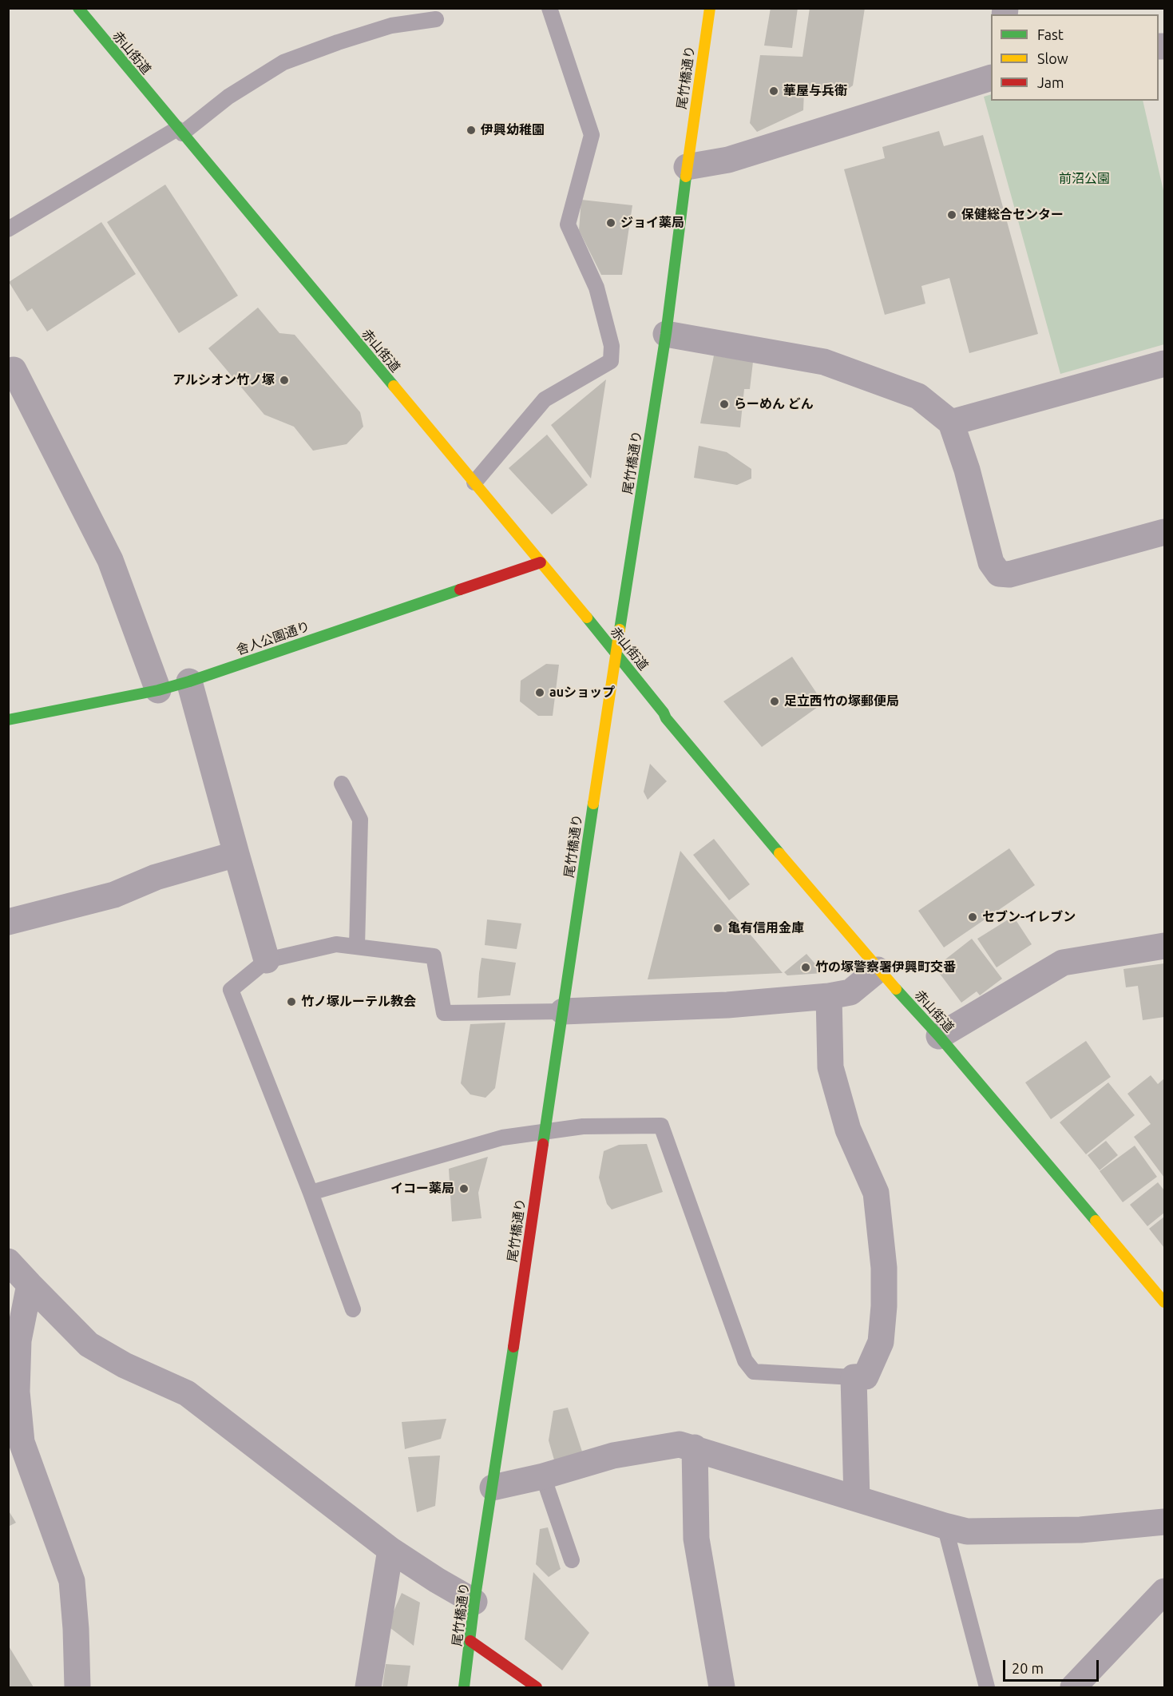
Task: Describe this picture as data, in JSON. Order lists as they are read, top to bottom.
{
  "streets": {
    "street": ["赤山街道", "尾竹橋通り", "舎人公園通り"]
  },
  "crossings": [
    ["赤山街道", "尾竹橋通り"],
    ["赤山街道", "舎人公園通り"]
  ],
  "parks": ["前沼公園"],
  "places": [
    "華屋与兵衛",
    "伊興幼稚園",
    "保健総合センター",
    "ジョイ薬局",
    "アルシオン竹ノ塚",
    "らーめん どん",
    "auショップ",
    "足立西竹の塚郵便局",
    "セブン-イレブン",
    "亀有信用金庫",
    "竹の塚警察署伊興町交番",
    "竹ノ塚ルーテル教会",
    "イコー薬局"
  ],
  "legend": ["Fast", "Slow", "Jam"],
  "scale_bar": "20 m"
}
